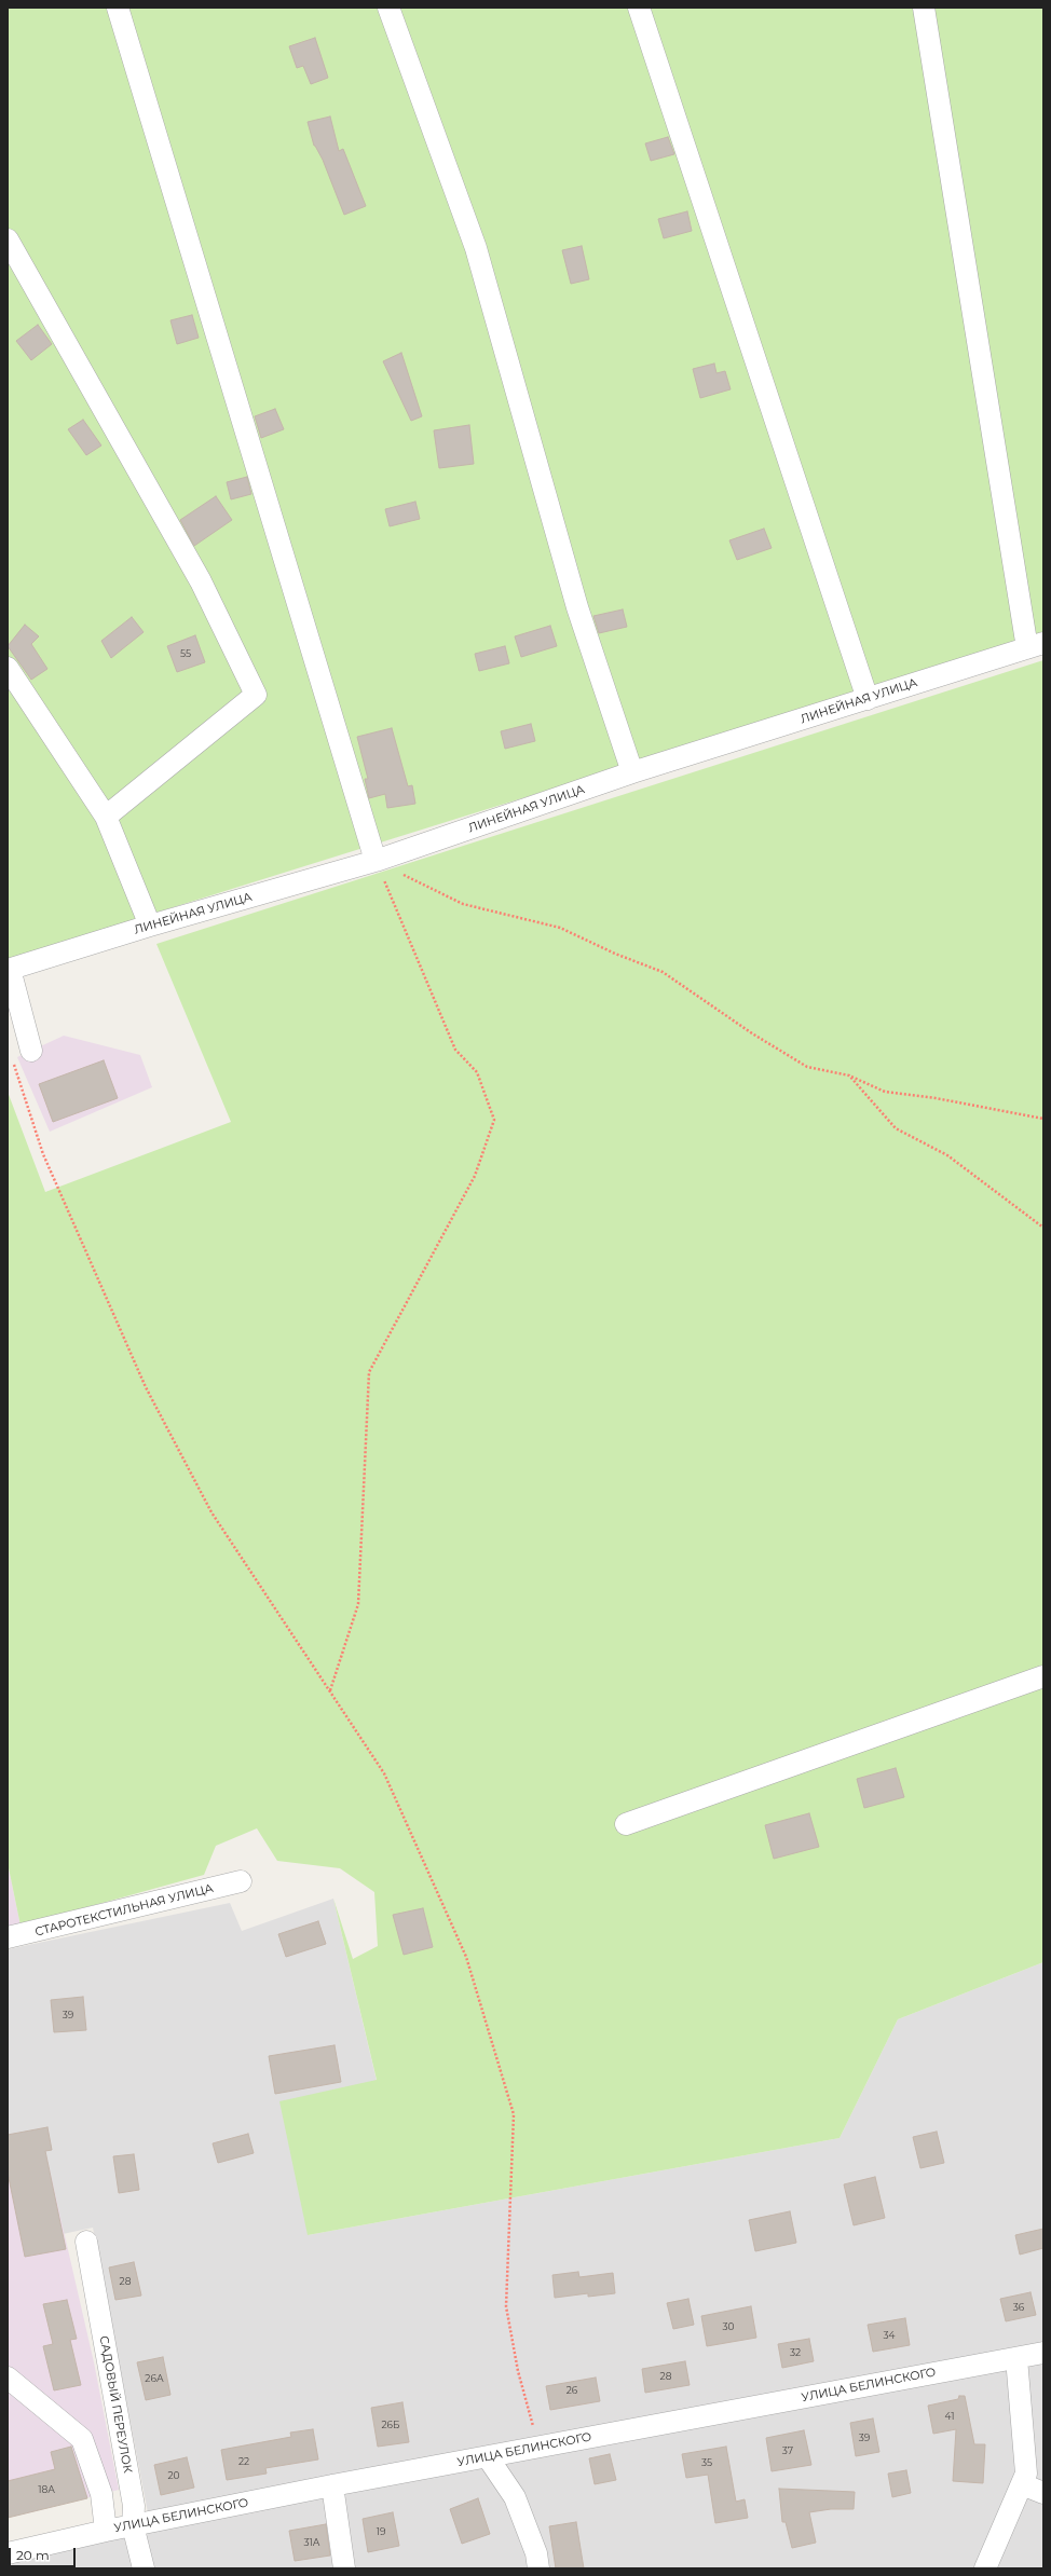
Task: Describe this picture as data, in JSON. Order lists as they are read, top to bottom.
{
  "streets": {
    "street": [
      "ЛИНЕЙНАЯ УЛИЦА",
      "СТАРОТЕКСТИЛЬНАЯ УЛИЦА",
      "УЛИЦА БЕЛИНСКОГО",
      "САДОВЫЙ ПЕРЕУЛОК"
    ]
  },
  "crossings": [
    ["УЛИЦА БЕЛИНСКОГО", "САДОВЫЙ ПЕРЕУЛОК"]
  ],
  "house_numbers": [
    "55",
    "39",
    "28",
    "36",
    "30",
    "34",
    "32",
    "28",
    "26А",
    "26",
    "41",
    "26Б",
    "39",
    "37",
    "22",
    "35",
    "20",
    "18А",
    "19",
    "31А"
  ],
  "scale_bar": "20 m"
}
